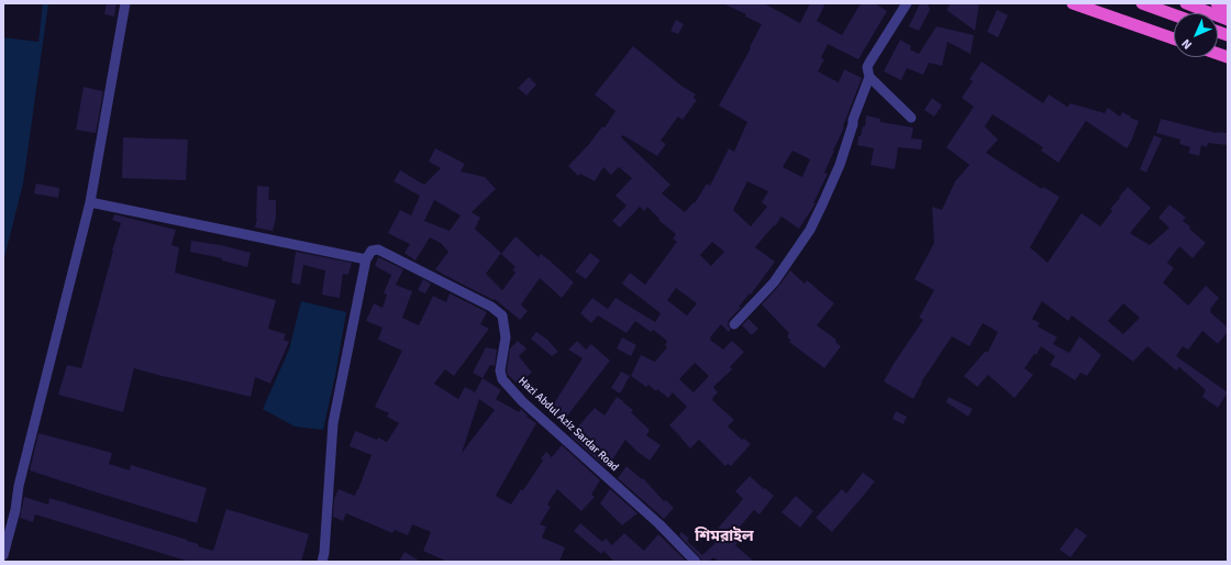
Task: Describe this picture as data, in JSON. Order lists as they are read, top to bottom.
{
  "streets": {
    "street": ["Hazi Abdul Aziz Sardar Road"]
  },
  "districts": ["শিমরাইল"],
  "north": "bottom left"
}
